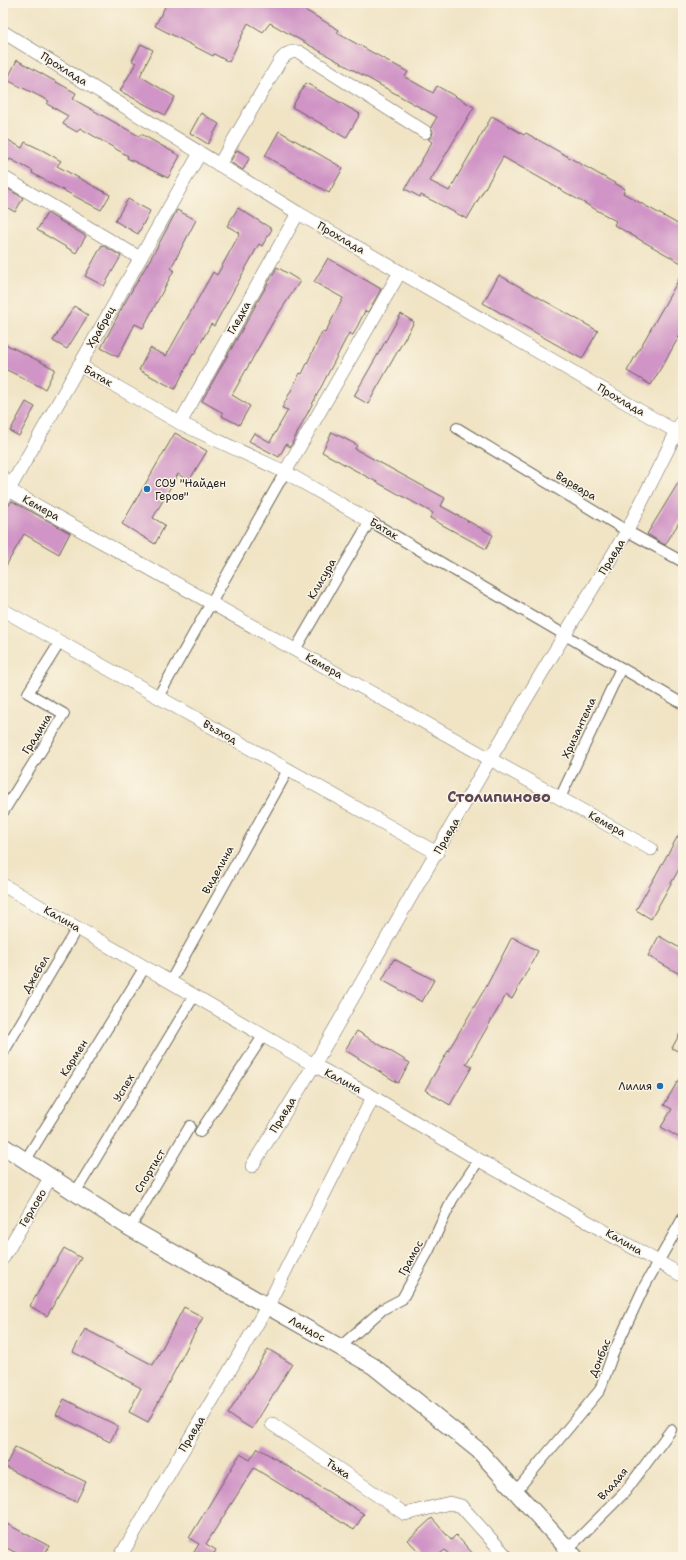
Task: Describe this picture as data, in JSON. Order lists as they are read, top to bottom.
{
  "streets": {
    "street": [
      "Прохлада",
      "Гледка",
      "Храбрец",
      "Батак",
      "Варвара",
      "Кемера",
      "Правда",
      "Клисура",
      "Хризантема",
      "Възход",
      "Градина",
      "Виделина",
      "Калина",
      "Джебел",
      "Кармен",
      "Успех",
      "Спортист",
      "Герлово",
      "Грамос",
      "Ландос",
      "Донбас",
      "Тъжа",
      "Владая"
    ]
  },
  "crossings": [
    ["Прохлада", "Гледка"],
    ["Прохлада", "Храбрец"],
    ["Прохлада", "Правда"],
    ["Гледка", "Батак"],
    ["Храбрец", "Батак"],
    ["Храбрец", "Кемера"],
    ["Батак", "Правда"],
    ["Батак", "Клисура"],
    ["Батак", "Хризантема"],
    ["Варвара", "Правда"],
    ["Кемера", "Правда"],
    ["Кемера", "Клисура"],
    ["Кемера", "Хризантема"],
    ["Правда", "Възход"],
    ["Правда", "Калина"],
    ["Правда", "Ландос"],
    ["Възход", "Градина"],
    ["Възход", "Виделина"],
    ["Виделина", "Калина"],
    ["Калина", "Джебел"],
    ["Калина", "Кармен"],
    ["Калина", "Успех"],
    ["Калина", "Грамос"],
    ["Калина", "Донбас"],
    ["Кармен", "Ландос"],
    ["Успех", "Ландос"],
    ["Спортист", "Ландос"],
    ["Герлово", "Ландос"],
    ["Грамос", "Ландос"],
    ["Ландос", "Донбас"],
    ["Ландос", "Владая"]
  ],
  "districts": ["Столипиново"],
  "places": ["СОУ \"Найден Геров\"", "Лилия"]
}
